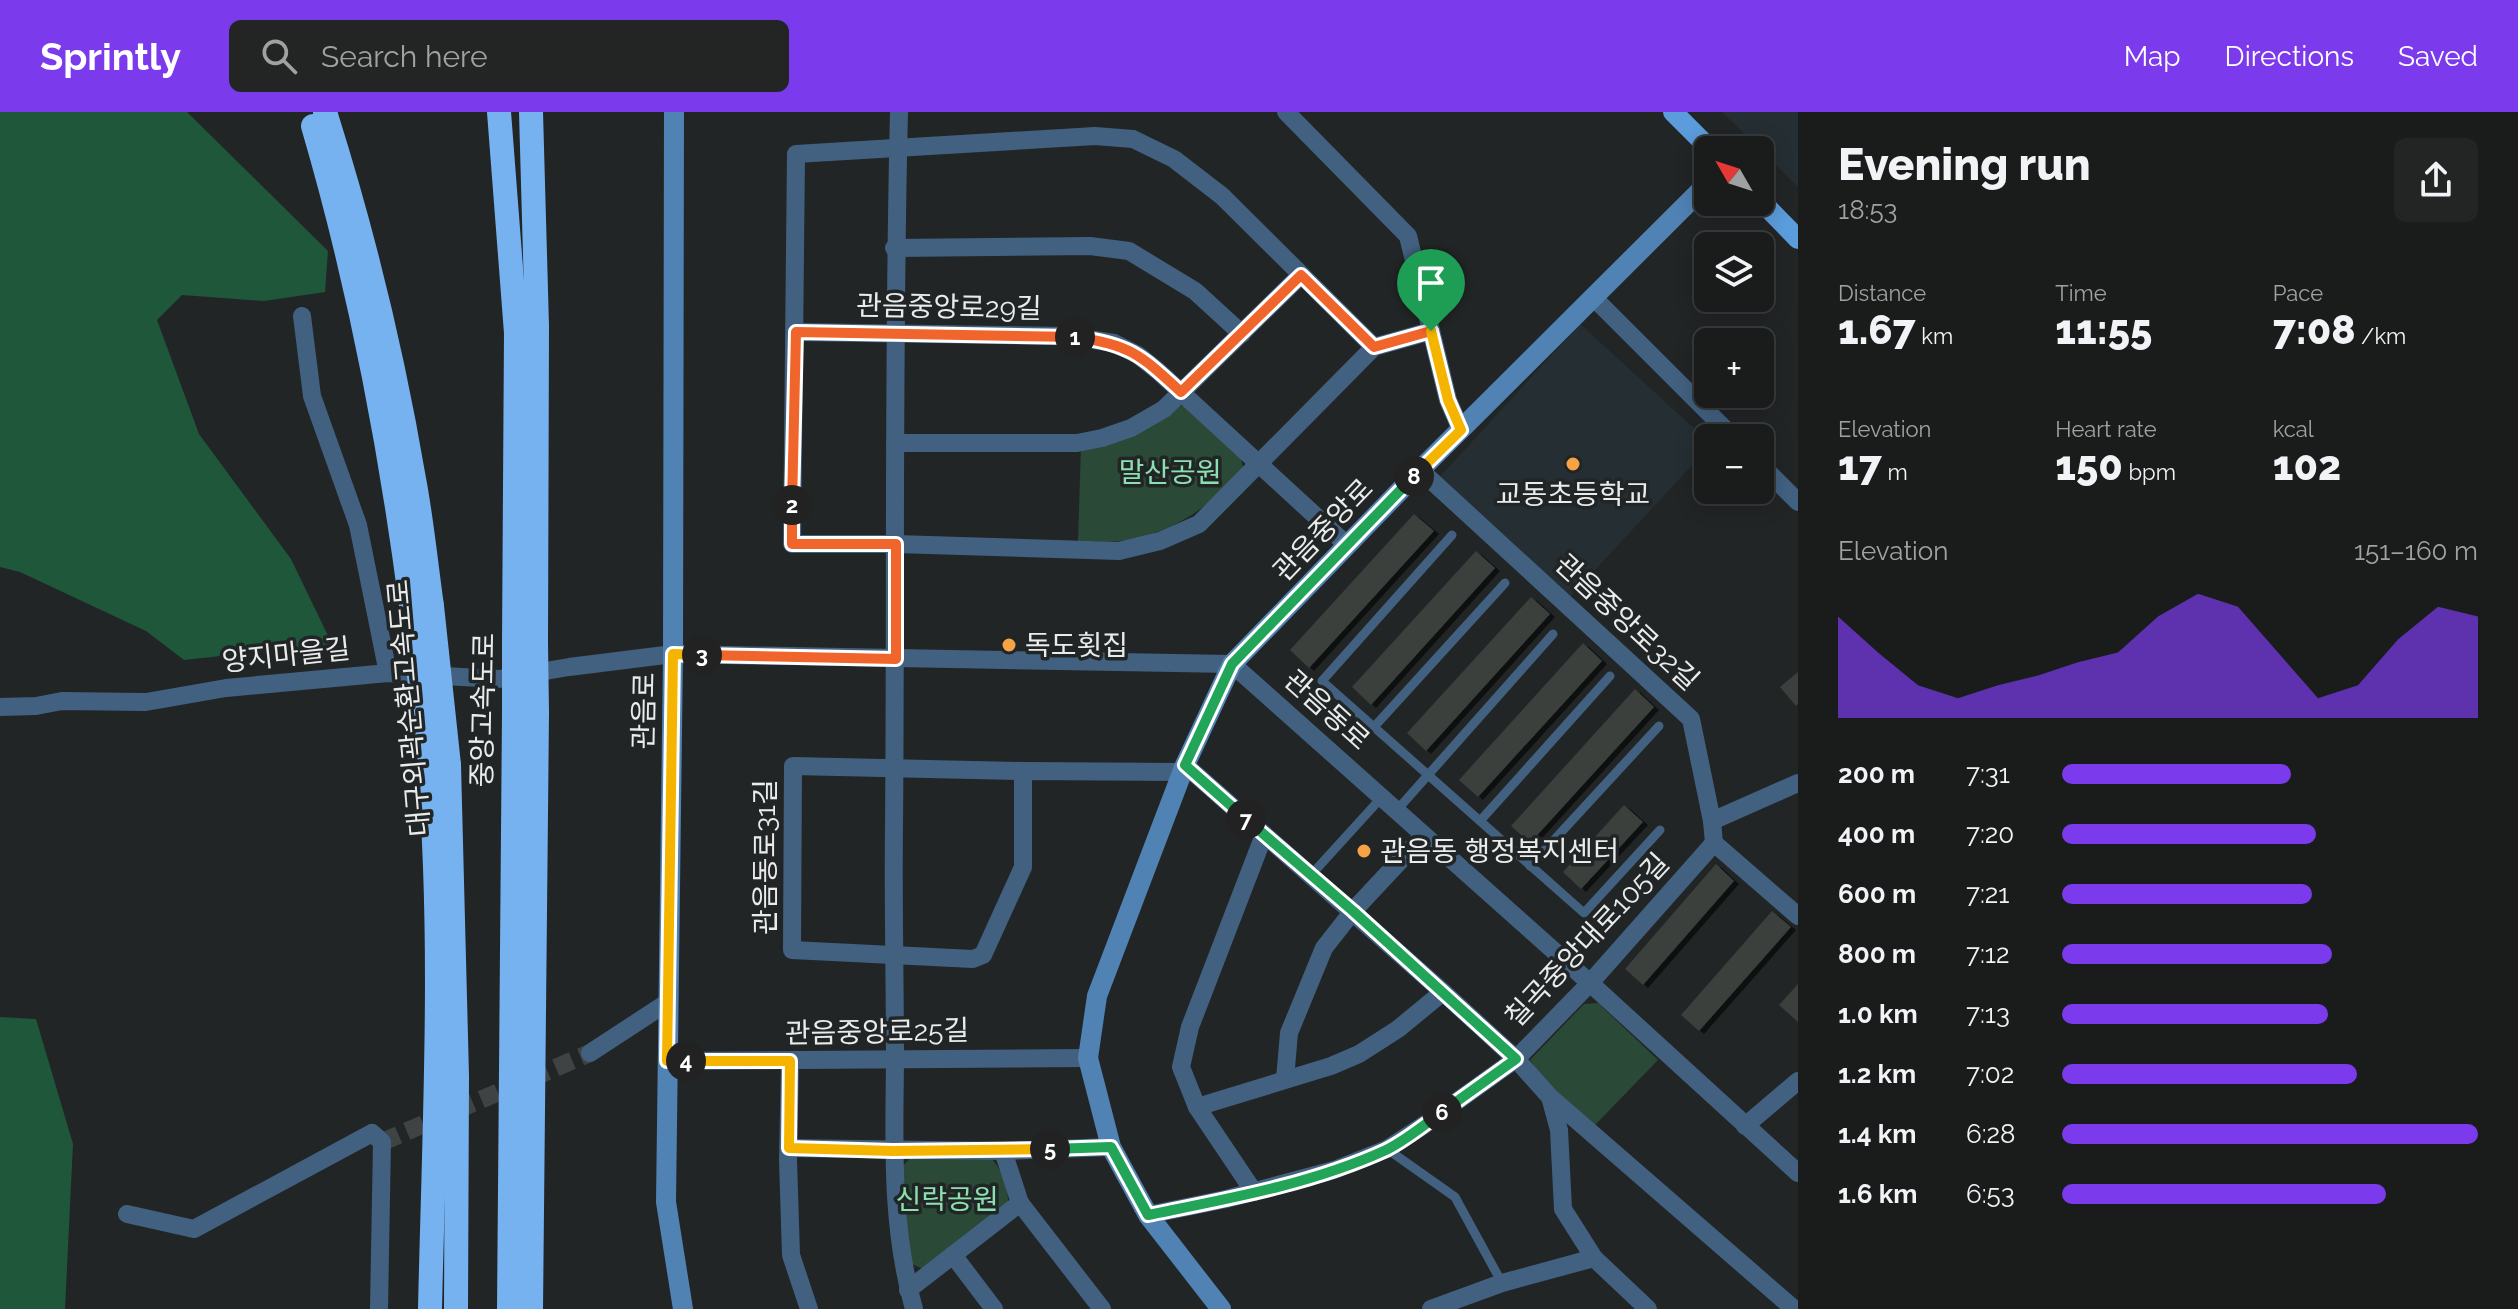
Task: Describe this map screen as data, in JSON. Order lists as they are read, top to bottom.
{
  "streets": {
    "highway": ["대구외곽순환고속도로", "중앙고속도로"],
    "main road": ["관음중앙로", "관음로"],
    "street": [
      "관음중앙로29길",
      "관음중앙로32길",
      "양지마을길",
      "관음동로",
      "관음동로31길",
      "칠곡중앙대로105길",
      "관음중앙로25길"
    ]
  },
  "crossings": [
    ["관음중앙로29길", "관음중앙로"],
    ["관음중앙로", "관음중앙로32길"],
    ["관음중앙로", "관음동로"],
    ["관음중앙로", "칠곡중앙대로105길"],
    ["관음중앙로", "관음중앙로25길"],
    ["관음중앙로32길", "칠곡중앙대로105길"],
    ["양지마을길", "관음로"],
    ["관음동로", "칠곡중앙대로105길"],
    ["관음로", "관음중앙로25길"]
  ],
  "parks": ["말산공원", "신락공원"],
  "places": ["교동초등학교", "독도횟집", "관음동 행정복지센터"],
  "north": "top left",
  "page": {
    "header": "Sprintly",
    "search": "Search here",
    "nav": ["Map", "Directions", "Saved"],
    "heading": ["Evening run", "18:53"],
    "map_buttons": ["+", "−"],
    "stats": [
      ["Distance", "1.67 km"],
      ["Time", "11:55"],
      ["Pace", "7:08 /km"],
      ["Elevation", "17 m"],
      ["Heart rate", "150 bpm"],
      ["kcal", "102"]
    ],
    "pins": [
      "1",
      "8",
      "2",
      "3",
      "7",
      "4",
      "6",
      "5"
    ],
    "chart": ["Elevation", "151–160 m"],
    "list": [
      {
        "name": "200 m",
        "note": "7:31"
      },
      {
        "name": "400 m",
        "note": "7:20"
      },
      {
        "name": "600 m",
        "note": "7:21"
      },
      {
        "name": "800 m",
        "note": "7:12"
      },
      {
        "name": "1.0 km",
        "note": "7:13"
      },
      {
        "name": "1.2 km",
        "note": "7:02"
      },
      {
        "name": "1.4 km",
        "note": "6:28"
      },
      {
        "name": "1.6 km",
        "note": "6:53"
      }
    ]
  }
}
